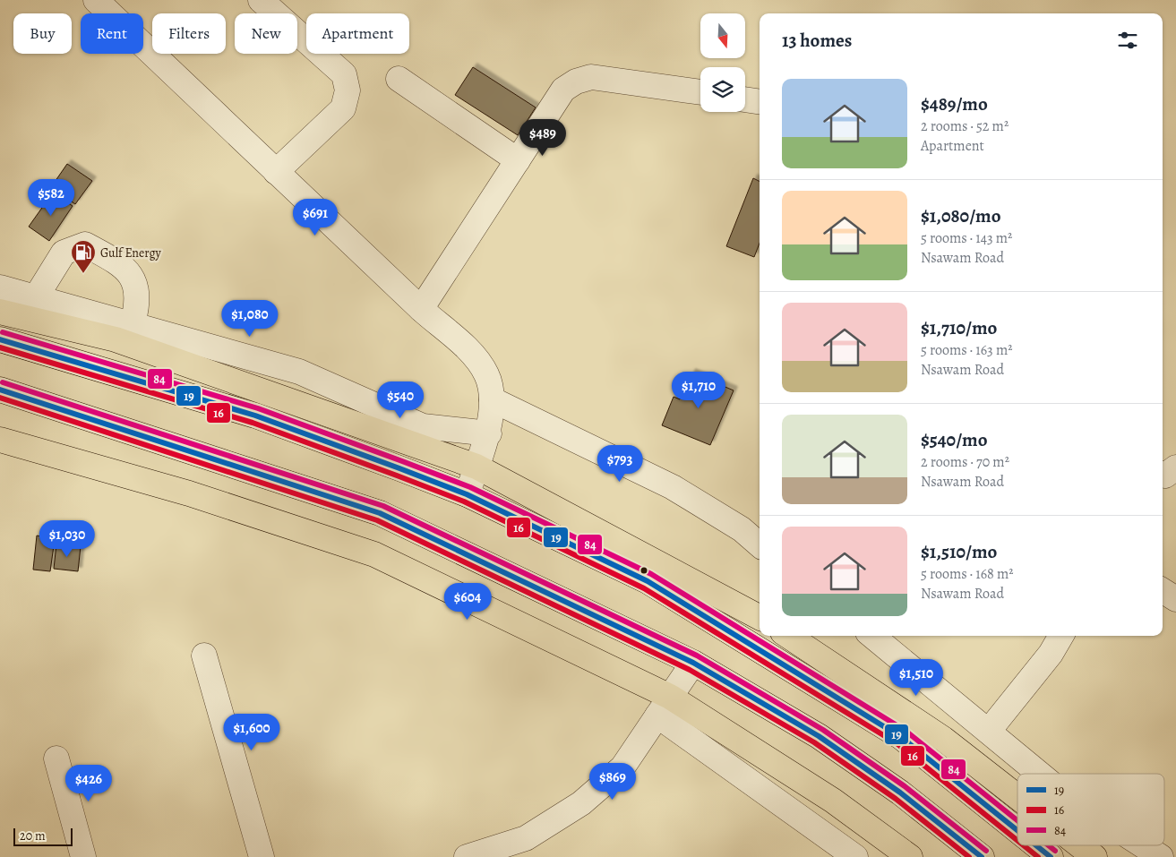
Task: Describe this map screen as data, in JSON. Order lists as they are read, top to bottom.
{
  "places": {
    "fuel station": ["Gulf Energy"]
  },
  "lines": ["transit line 84", "transit line 19", "transit line 16"],
  "legend": ["19", "16", "84"],
  "scale_bar": "20 m",
  "north": "bottom",
  "page": {
    "chip": [
      "Buy",
      "Rent",
      "Filters",
      "New",
      "Apartment"
    ],
    "heading": "13 homes",
    "list": [
      {
        "name": "$489/mo",
        "note": "2 rooms · 52 m² · Apartment"
      },
      {
        "name": "$1,080/mo",
        "note": "5 rooms · 143 m² · Nsawam Road"
      },
      {
        "name": "$1,710/mo",
        "note": "5 rooms · 163 m² · Nsawam Road"
      },
      {
        "name": "$540/mo",
        "note": "2 rooms · 70 m² · Nsawam Road"
      },
      {
        "name": "$1,510/mo",
        "note": "5 rooms · 168 m² · Nsawam Road"
      }
    ],
    "price": [
      "$489",
      "$582",
      "$691",
      "$1,080",
      "$1,710",
      "$540",
      "$793",
      "$1,030",
      "$604",
      "$1,510",
      "$1,600",
      "$869",
      "$426"
    ],
    "scale": "20 m"
  }
}
